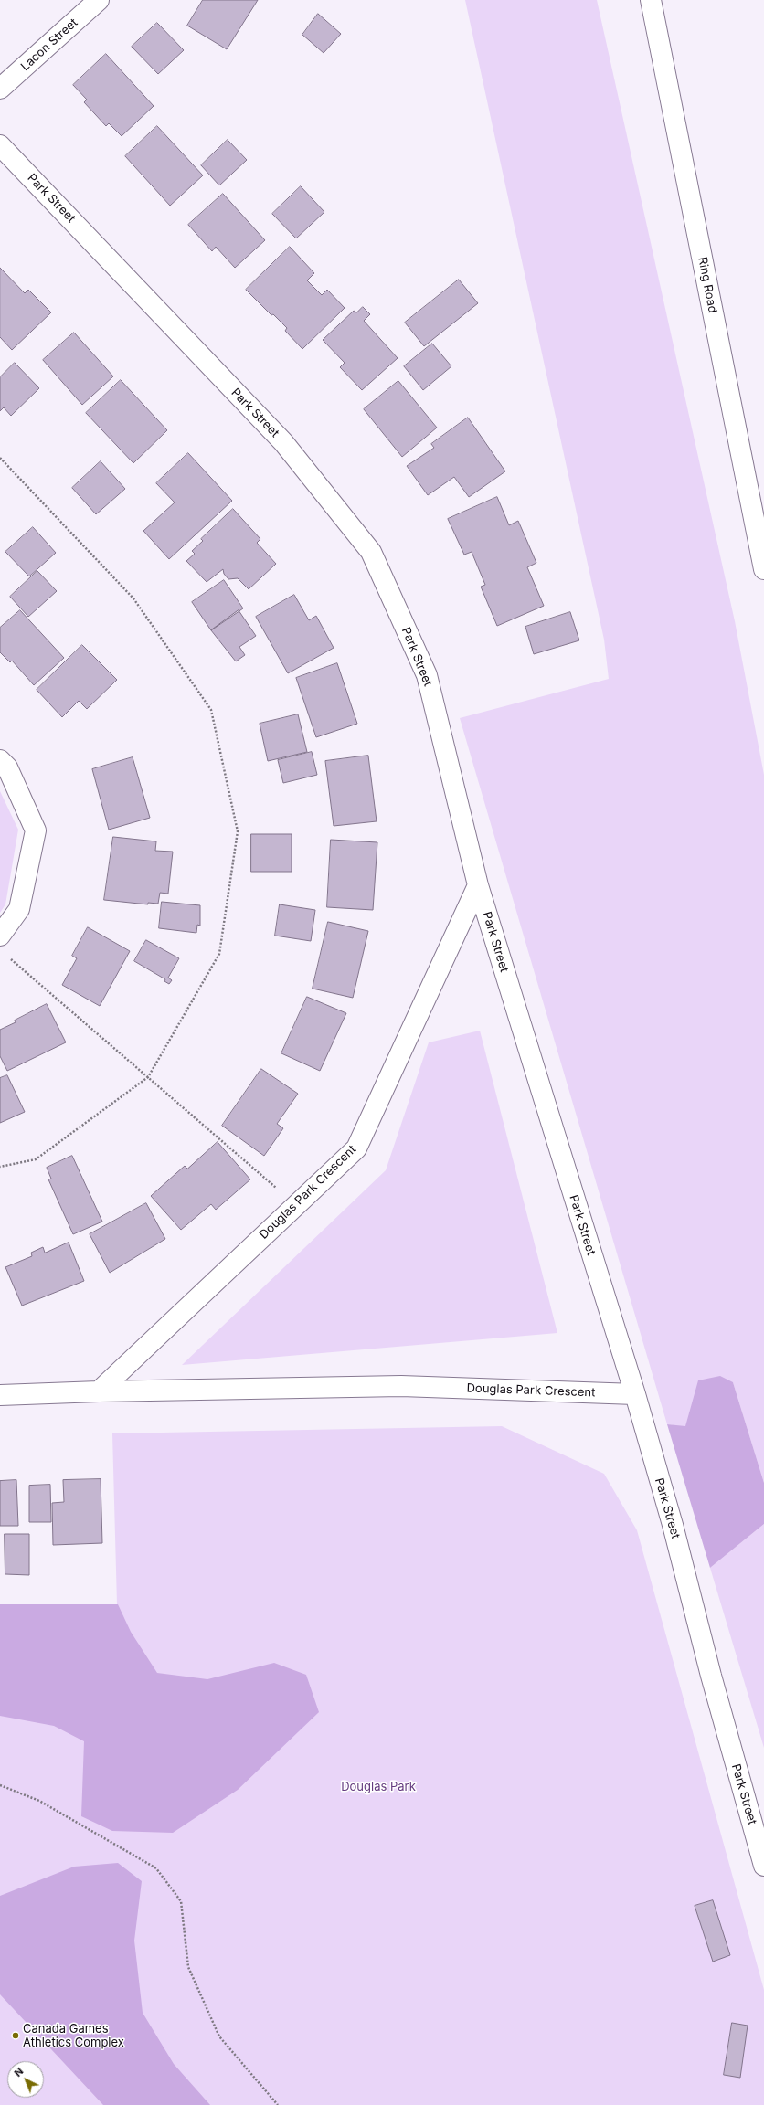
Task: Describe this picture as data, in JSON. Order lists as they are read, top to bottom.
{
  "streets": {
    "main road": [
      "Lacon Street",
      "Park Street",
      "Ring Road",
      "Douglas Park Crescent"
    ]
  },
  "crossings": [
    ["Park Street", "Douglas Park Crescent"]
  ],
  "parks": ["Douglas Park"],
  "places": ["Canada Games Athletics Complex"],
  "north": "top left"
}
